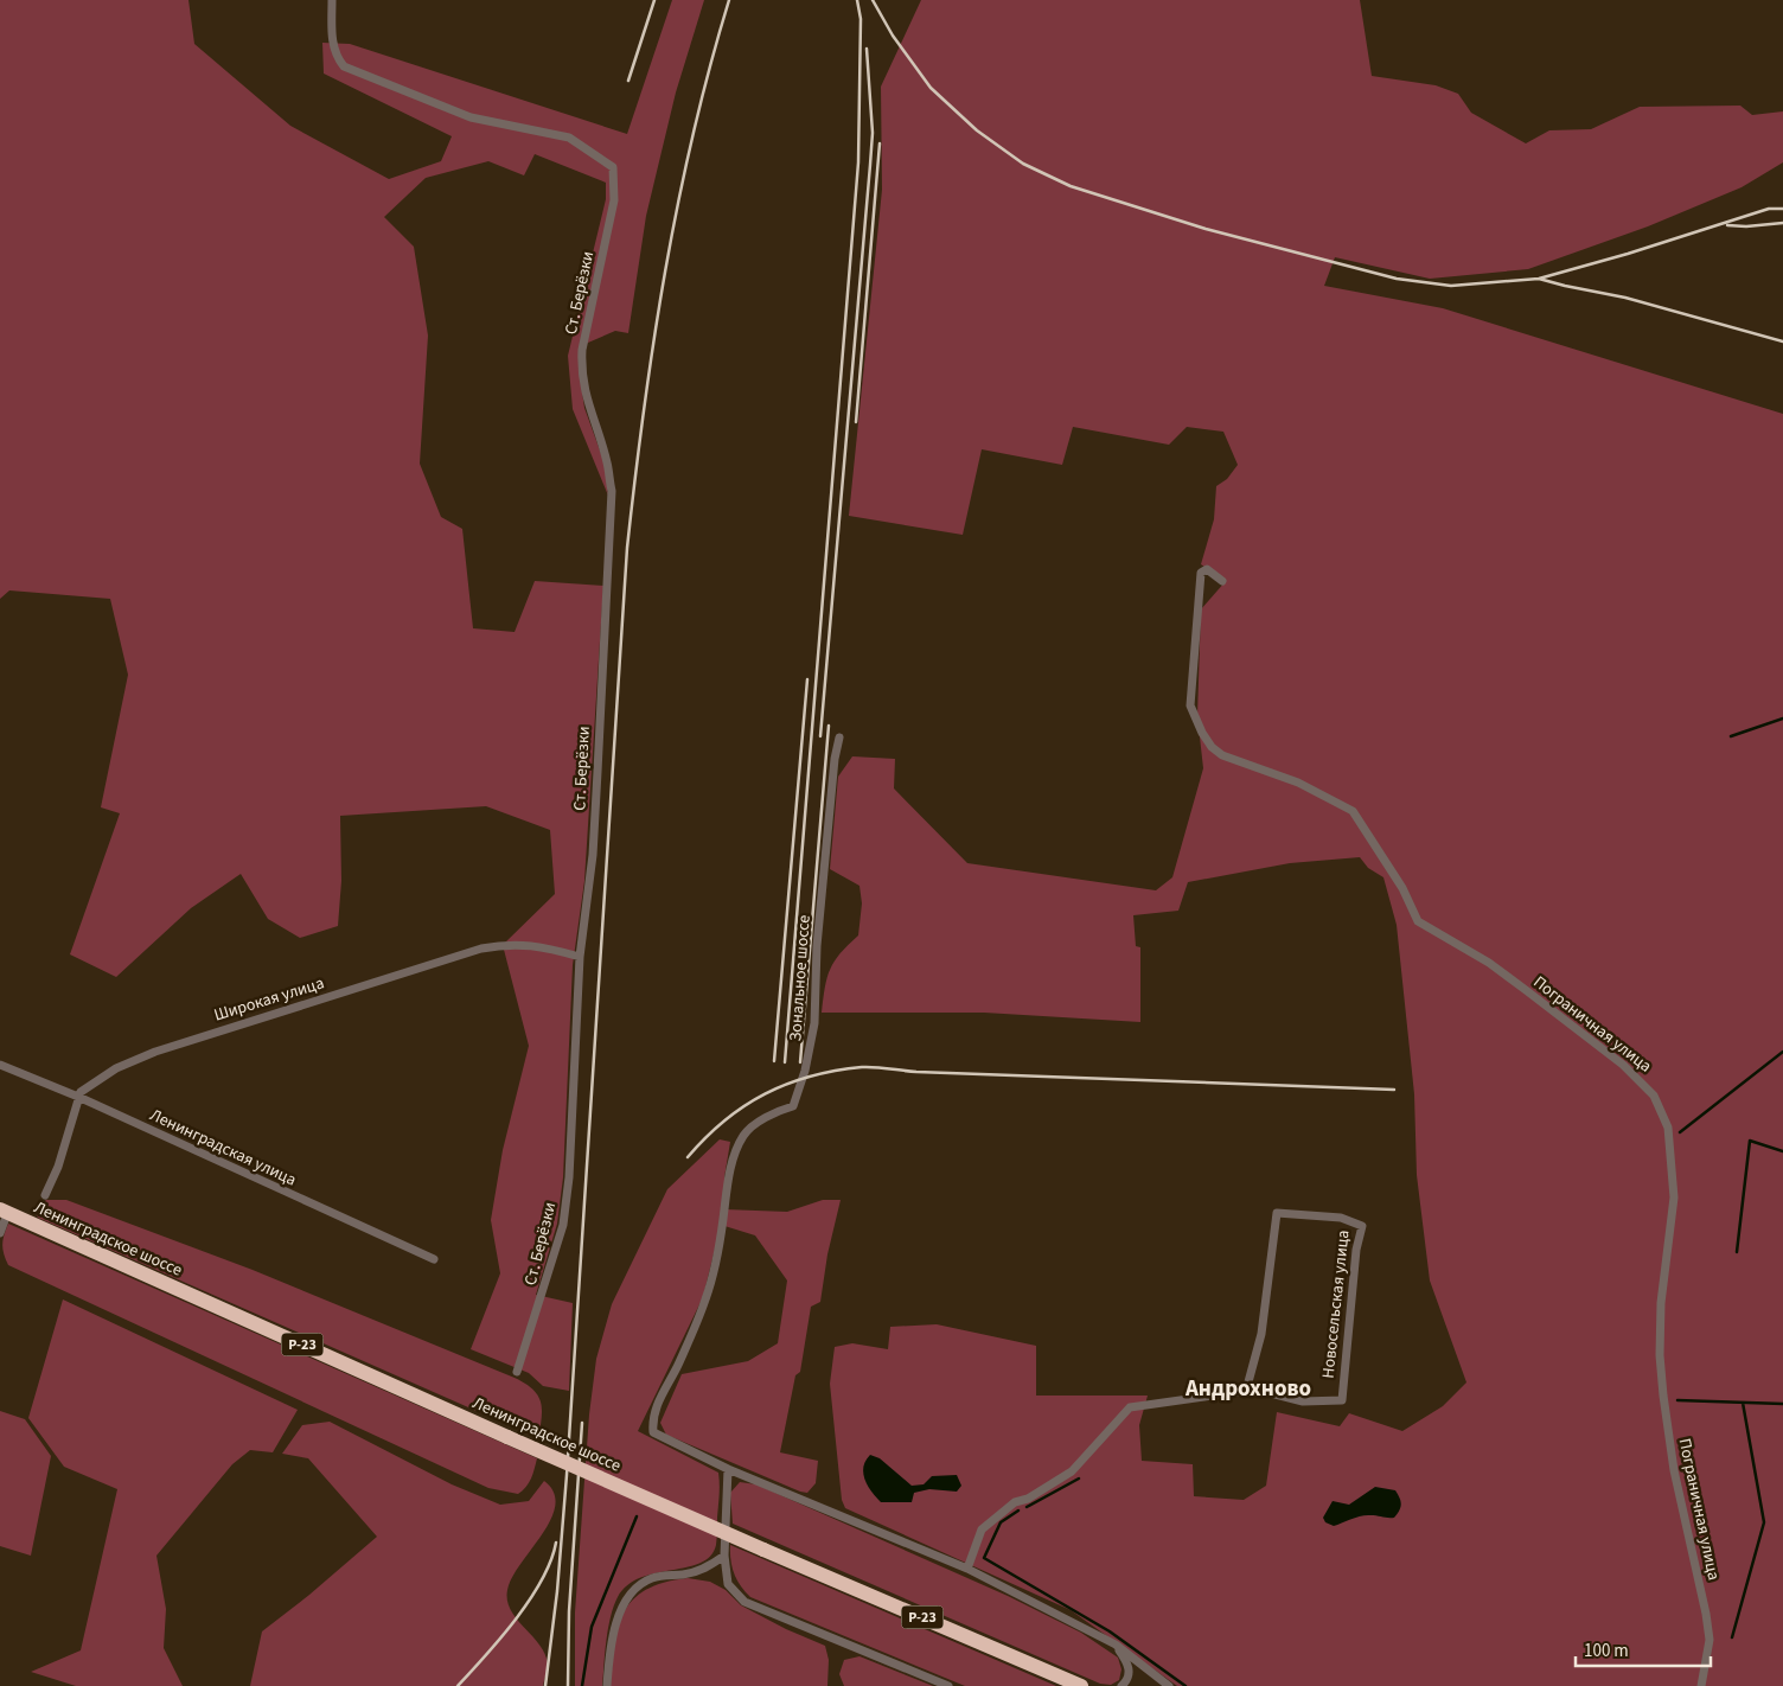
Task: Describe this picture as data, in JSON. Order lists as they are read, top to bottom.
{
  "streets": {
    "highway": ["Ленинградское шоссе", "Р-23"],
    "street": [
      "Ст. Берёзки",
      "Зональное шоссе",
      "Широкая улица",
      "Пограничная улица",
      "Ленинградская улица",
      "Новосельская улица"
    ]
  },
  "crossings": [
    ["Ст. Берёзки", "Широкая улица"],
    ["Широкая улица", "Ленинградская улица"]
  ],
  "districts": ["Андрохново"],
  "scale_bar": "100 m"
}
